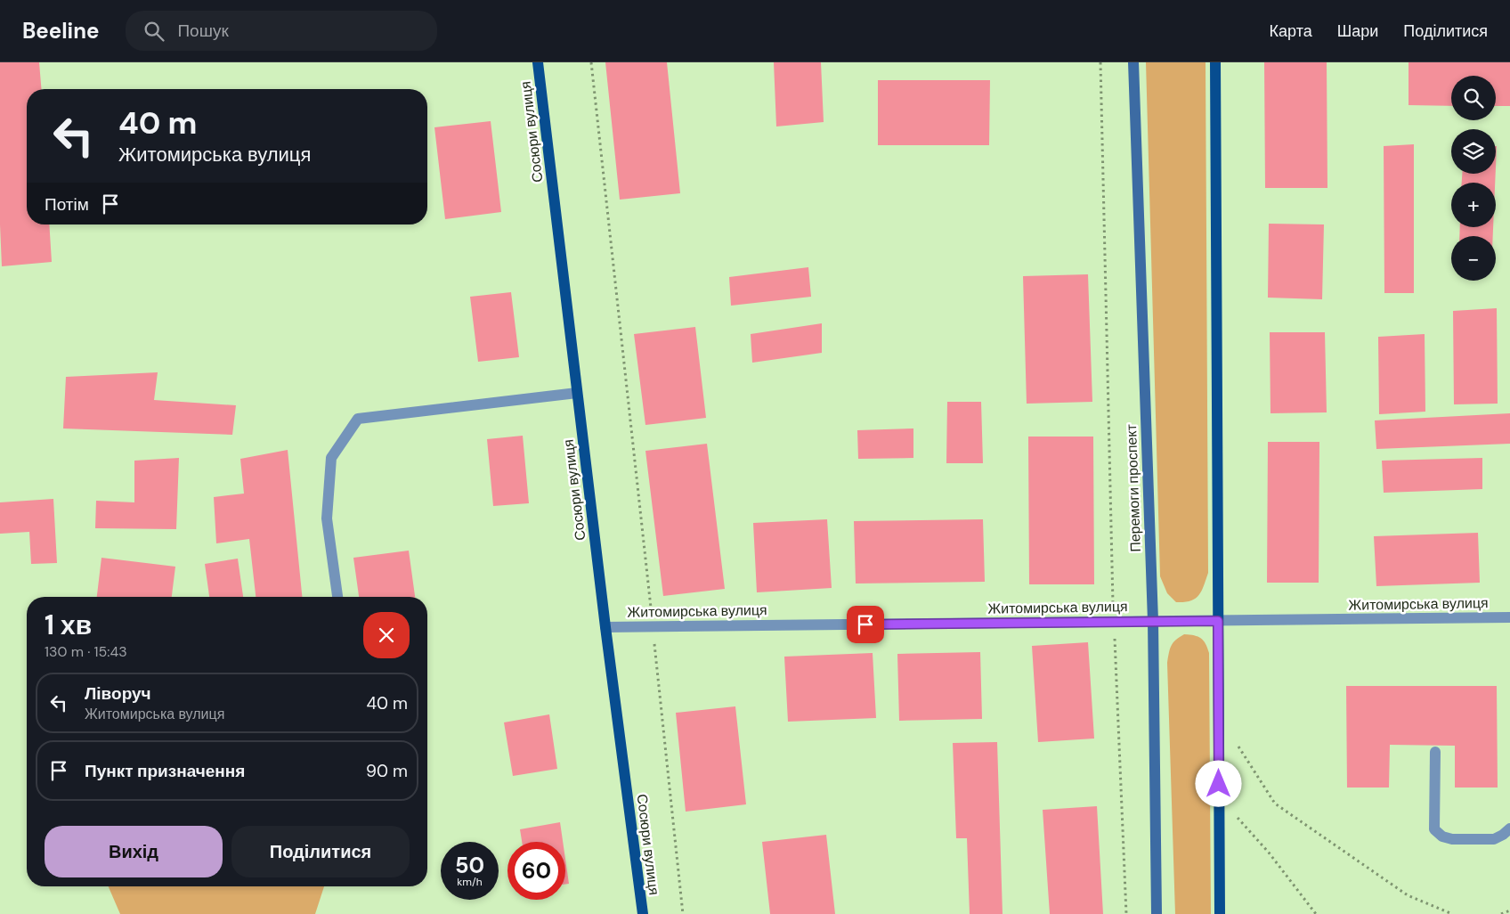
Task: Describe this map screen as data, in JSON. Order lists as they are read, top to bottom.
{
  "streets": {
    "main road": ["Сосюри вулиця"],
    "street": ["Перемоги проспект", "Житомирська вулиця"]
  },
  "crossings": [
    ["Сосюри вулиця", "Житомирська вулиця"],
    ["Перемоги проспект", "Житомирська вулиця"]
  ],
  "page": {
    "header": "Beeline",
    "search": "Пошук",
    "nav": ["Карта", "Шари", "Поділитися"],
    "map_buttons": ["+", "−"],
    "turn": ["40 m", "Житомирська вулиця"],
    "then": "Потім",
    "heading": ["1 хв", "130 m · 15:43"],
    "list": [
      {
        "name": "Ліворуч",
        "note": "Житомирська вулиця",
        "value": "40 m"
      },
      {
        "name": "Пункт призначення",
        "value": "90 m"
      }
    ],
    "buttons": ["Вихід", "Поділитися"],
    "speed": "50 km/h",
    "limit": "60"
  }
}
